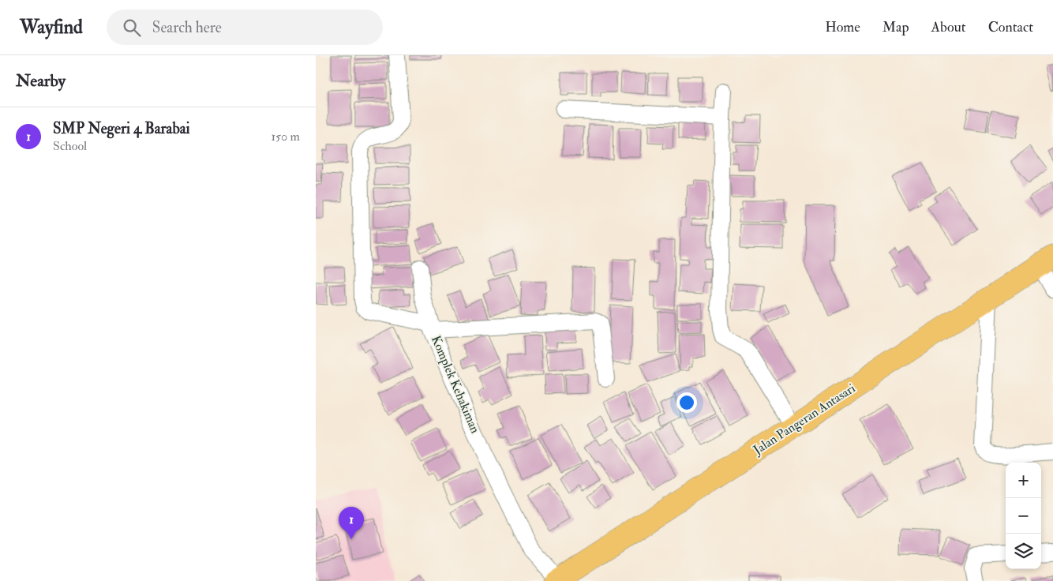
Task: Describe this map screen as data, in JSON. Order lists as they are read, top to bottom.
{
  "streets": {
    "main road": ["Jalan Pangeran Antasari"],
    "street": ["Komplek Kehakiman"]
  },
  "crossings": [
    ["Komplek Kehakiman", "Jalan Pangeran Antasari"]
  ],
  "page": {
    "header": "Wayfind",
    "search": "Search here",
    "nav": [
      "Home",
      "Map",
      "About",
      "Contact"
    ],
    "heading": "Nearby",
    "list": [
      {
        "mark": "1",
        "name": "SMP Negeri 4 Barabai",
        "note": "School",
        "value": "150 m"
      }
    ],
    "map_buttons": ["+", "−"],
    "pins": "1"
  }
}
